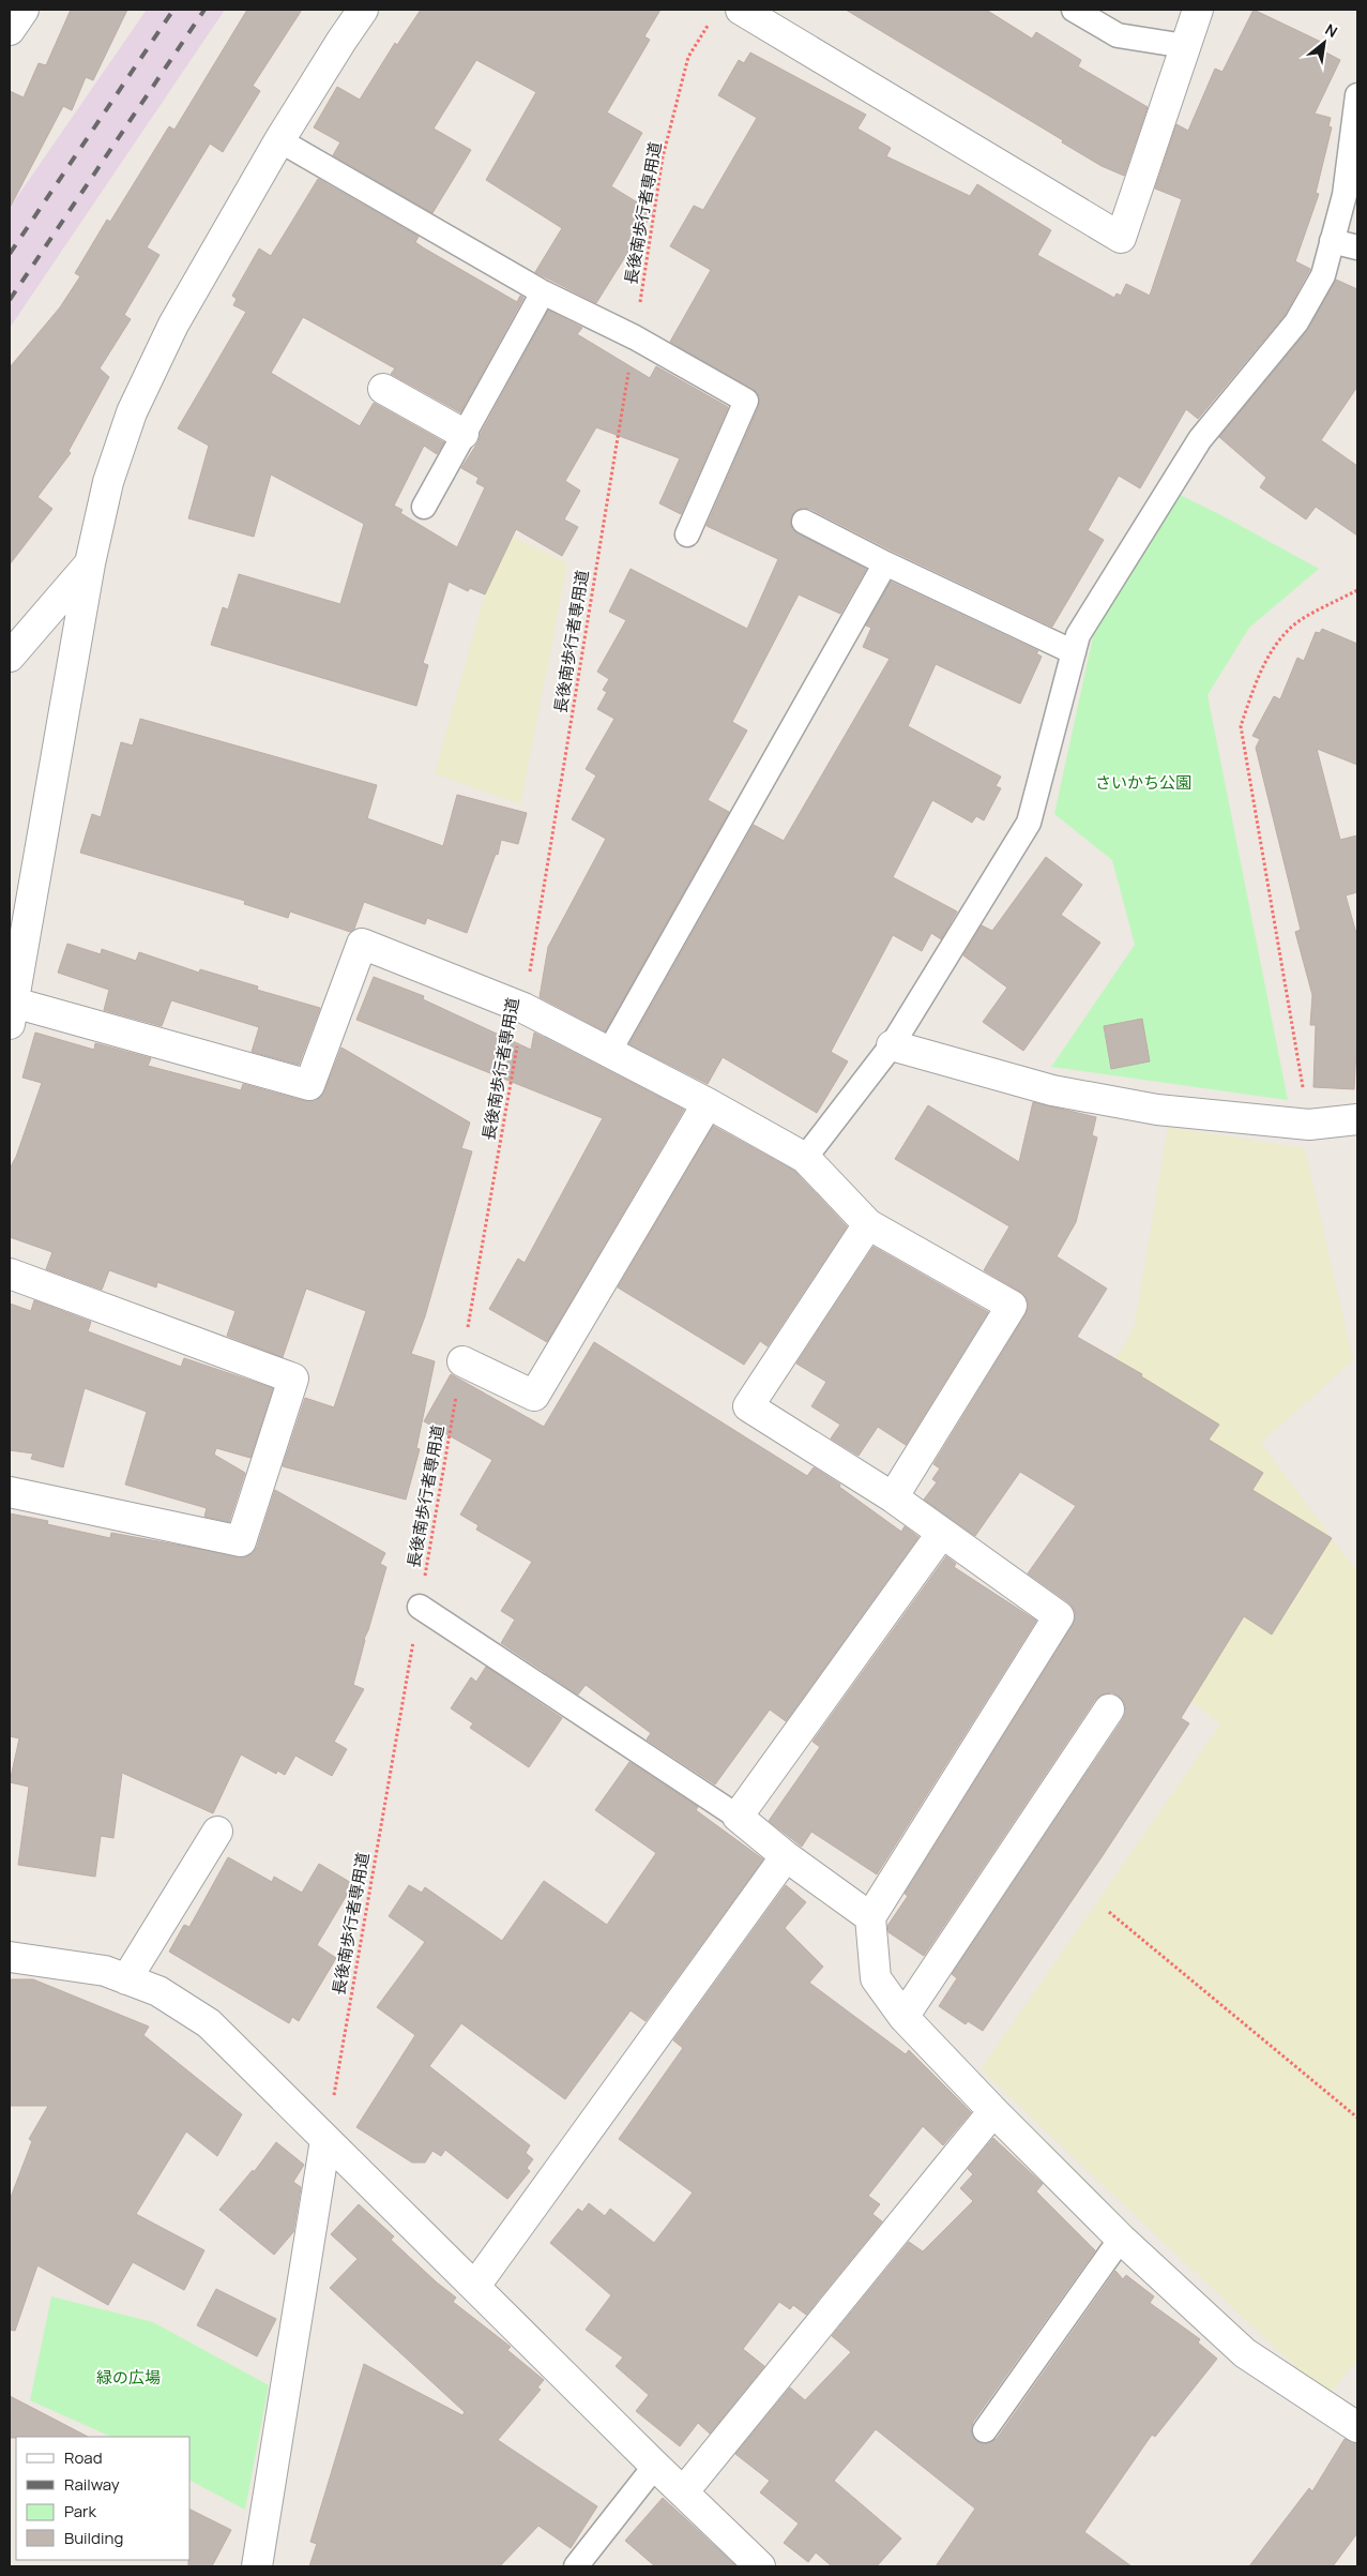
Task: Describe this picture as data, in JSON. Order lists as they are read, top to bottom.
{
  "streets": {
    "path": ["長後南歩行者専用道"]
  },
  "parks": ["さいかち公園", "緑の広場"],
  "legend": [
    "Road",
    "Railway",
    "Park",
    "Building"
  ],
  "north": "top right"
}
